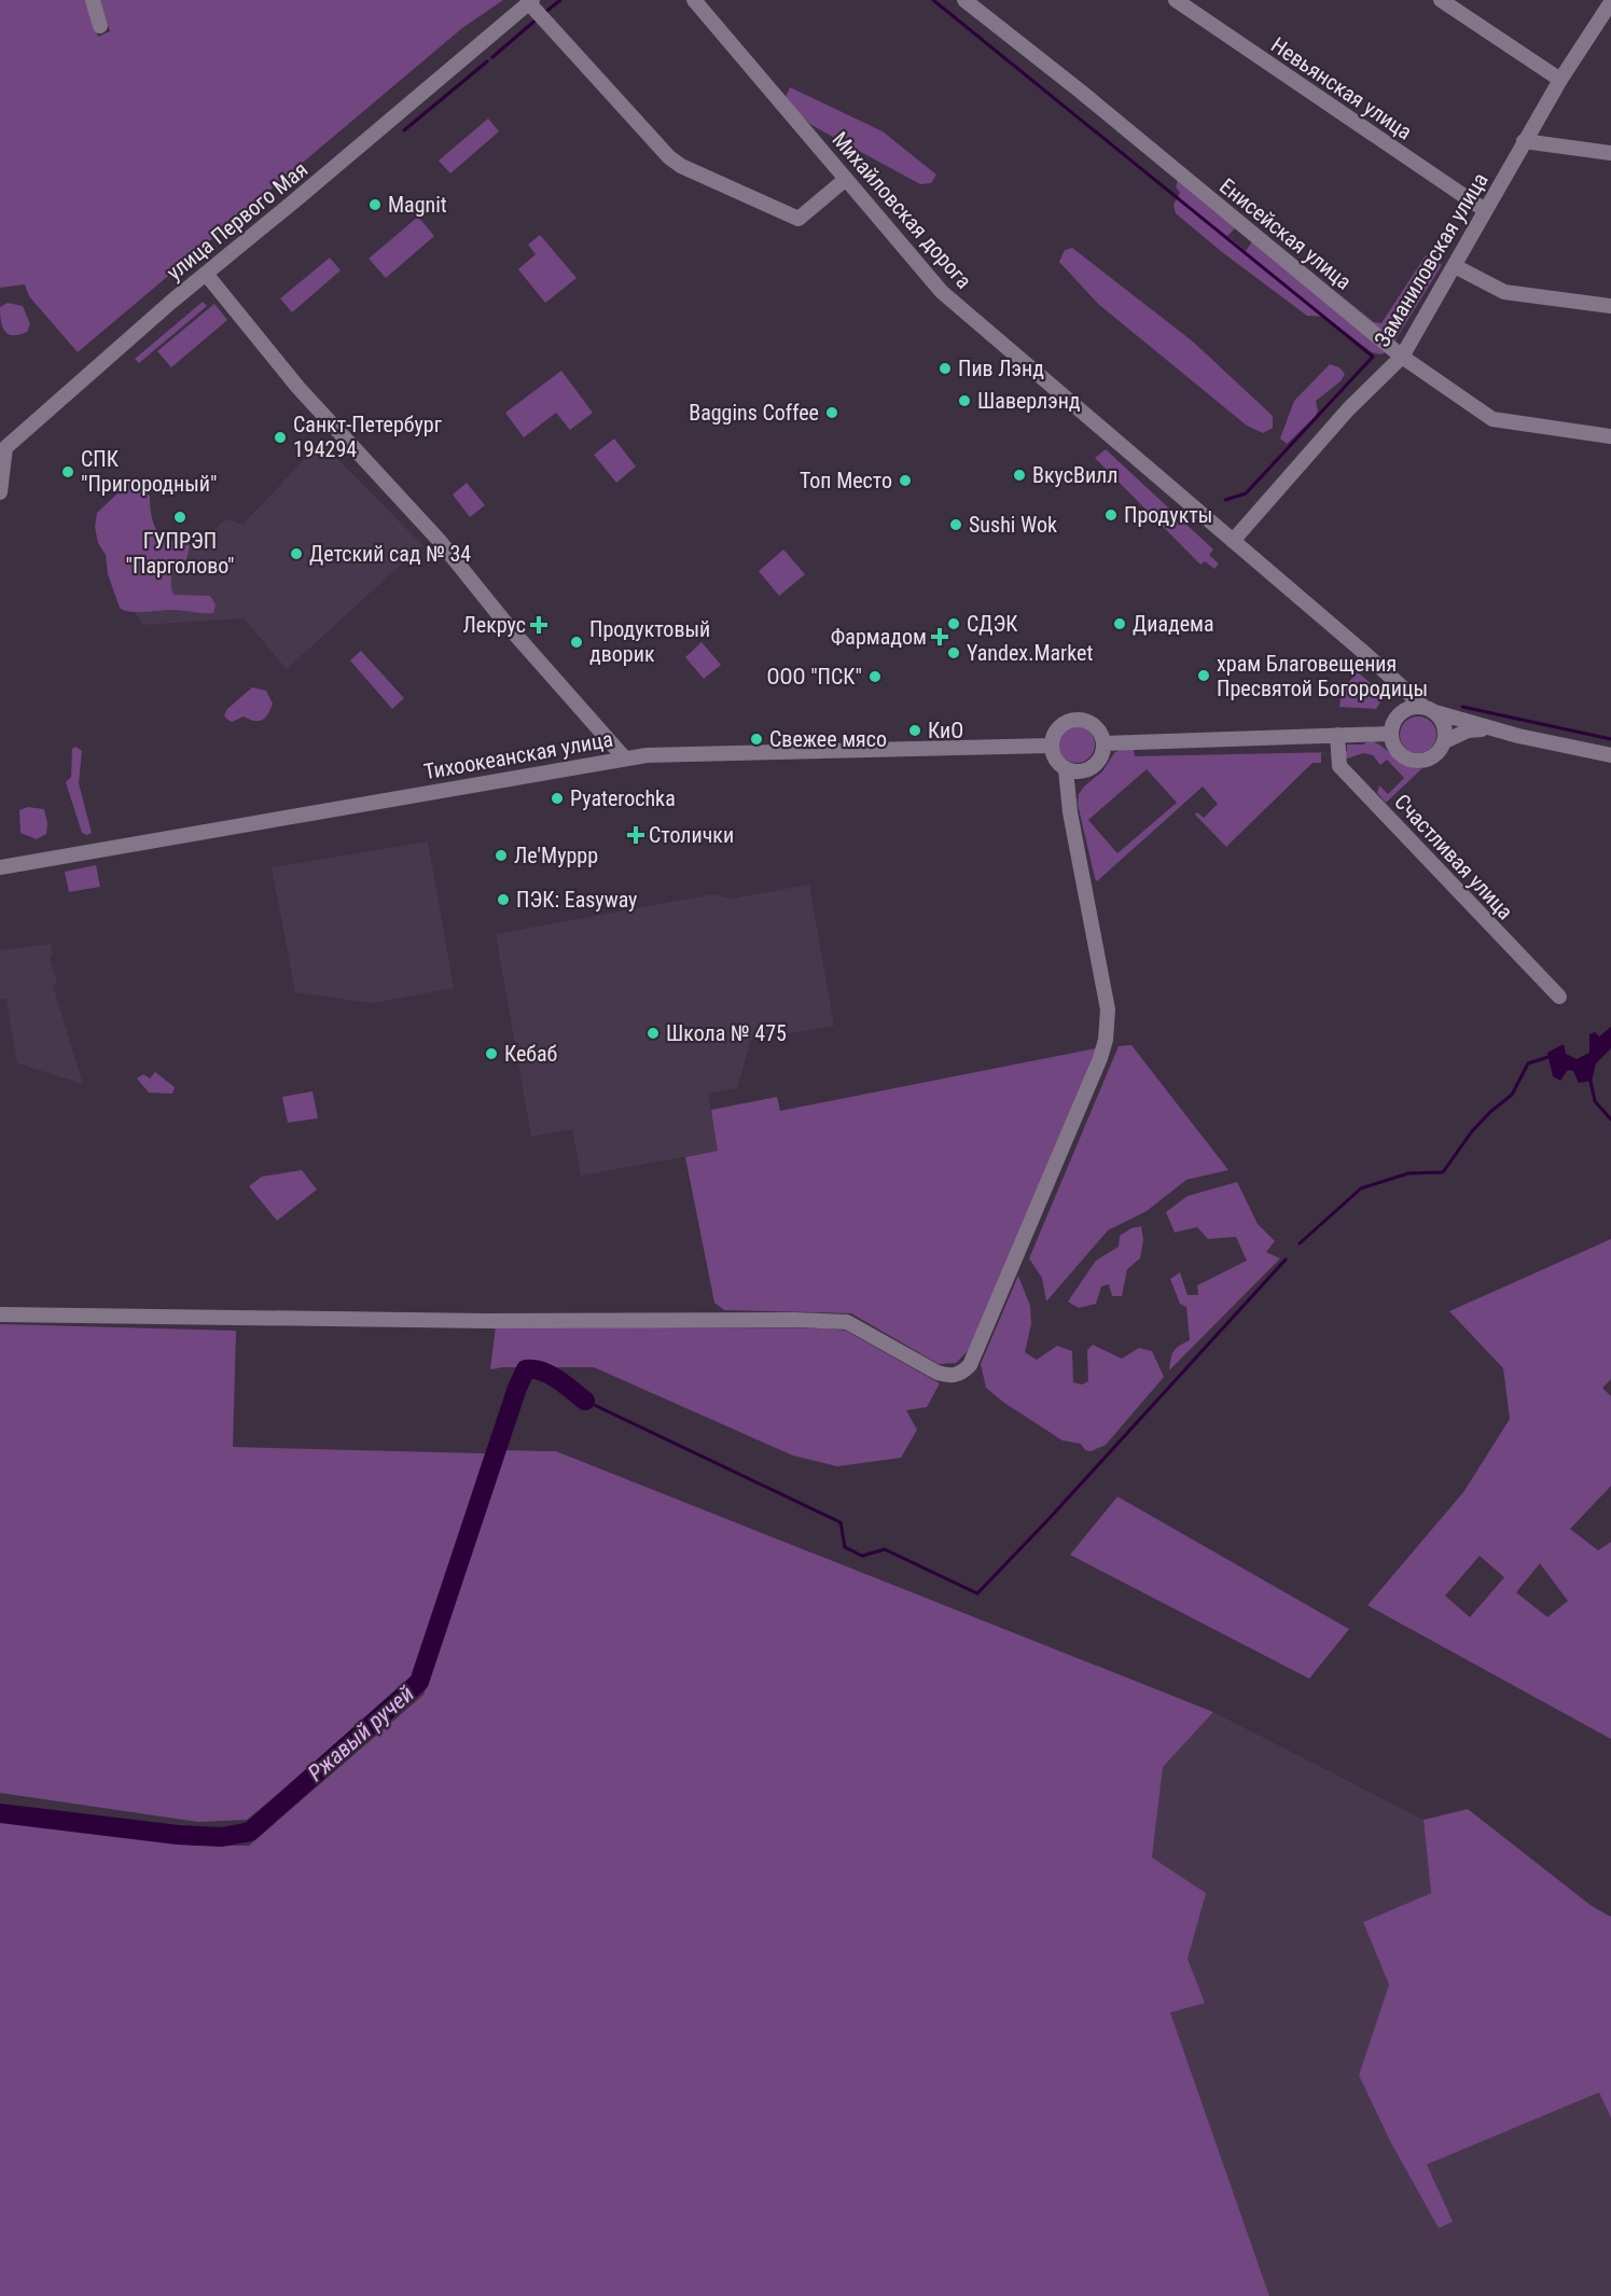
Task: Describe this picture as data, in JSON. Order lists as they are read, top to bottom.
{
  "streets": {
    "street": [
      "Невьянская улица",
      "Михайловская дорога",
      "улица Первого Мая",
      "Енисейская улица",
      "Заманиловская улица",
      "Тихоокеанская улица",
      "Счастливая улица"
    ]
  },
  "crossings": [
    ["Невьянская улица", "Заманиловская улица"],
    ["Михайловская дорога", "Заманиловская улица"],
    ["Енисейская улица", "Заманиловская улица"]
  ],
  "water": ["Ржавый ручей"],
  "places": {
    "other": [
      "Magnit",
      "Пив Лэнд",
      "Шаверлэнд",
      "Baggins Coffee",
      "Санкт-Петербург 194294",
      "СПК \"Пригородный\"",
      "ВкусВилл",
      "Топ Место",
      "Продукты",
      "ГУПРЭП \"Парголово\"",
      "Sushi Wok",
      "Детский сад № 34",
      "СДЭК",
      "Диадема",
      "Продуктовый дворик",
      "Yandex.Market",
      "храм Благовещения Пресвятой Богородицы",
      "ООО \"ПСК\"",
      "КиО",
      "Свежее мясо",
      "Pyaterochka",
      "Ле'Муррр",
      "ПЭК: Easyway",
      "Школа № 475",
      "Кебаб"
    ],
    "health": ["Лекрус", "Фармадом", "Столички"]
  }
}
